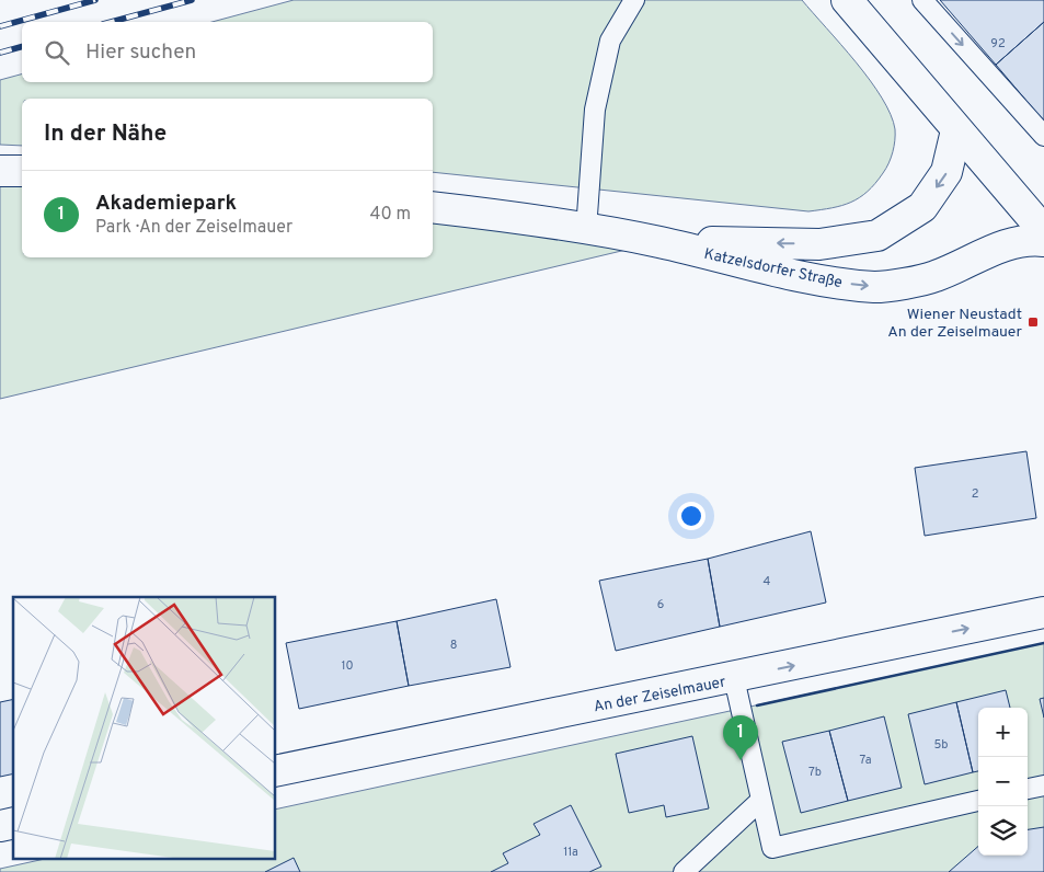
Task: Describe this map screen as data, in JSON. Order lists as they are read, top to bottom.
{
  "streets": {
    "street": ["Katzelsdorfer Straße", "An der Zeiselmauer"]
  },
  "one_way": ["An der Zeiselmauer"],
  "places": {
    "transit": ["Wiener Neustadt An der Zeiselmauer"]
  },
  "house_numbers": [
    "92",
    "2",
    "4",
    "6",
    "8",
    "10",
    "5b",
    "7a",
    "7b",
    "11a"
  ],
  "page": {
    "search": "Hier suchen",
    "heading": "In der Nähe",
    "list": [
      {
        "mark": "1",
        "name": "Akademiepark",
        "note": "Park · An der Zeiselmauer",
        "value": "40 m"
      }
    ],
    "map_buttons": ["+", "−"],
    "pins": "1"
  }
}
